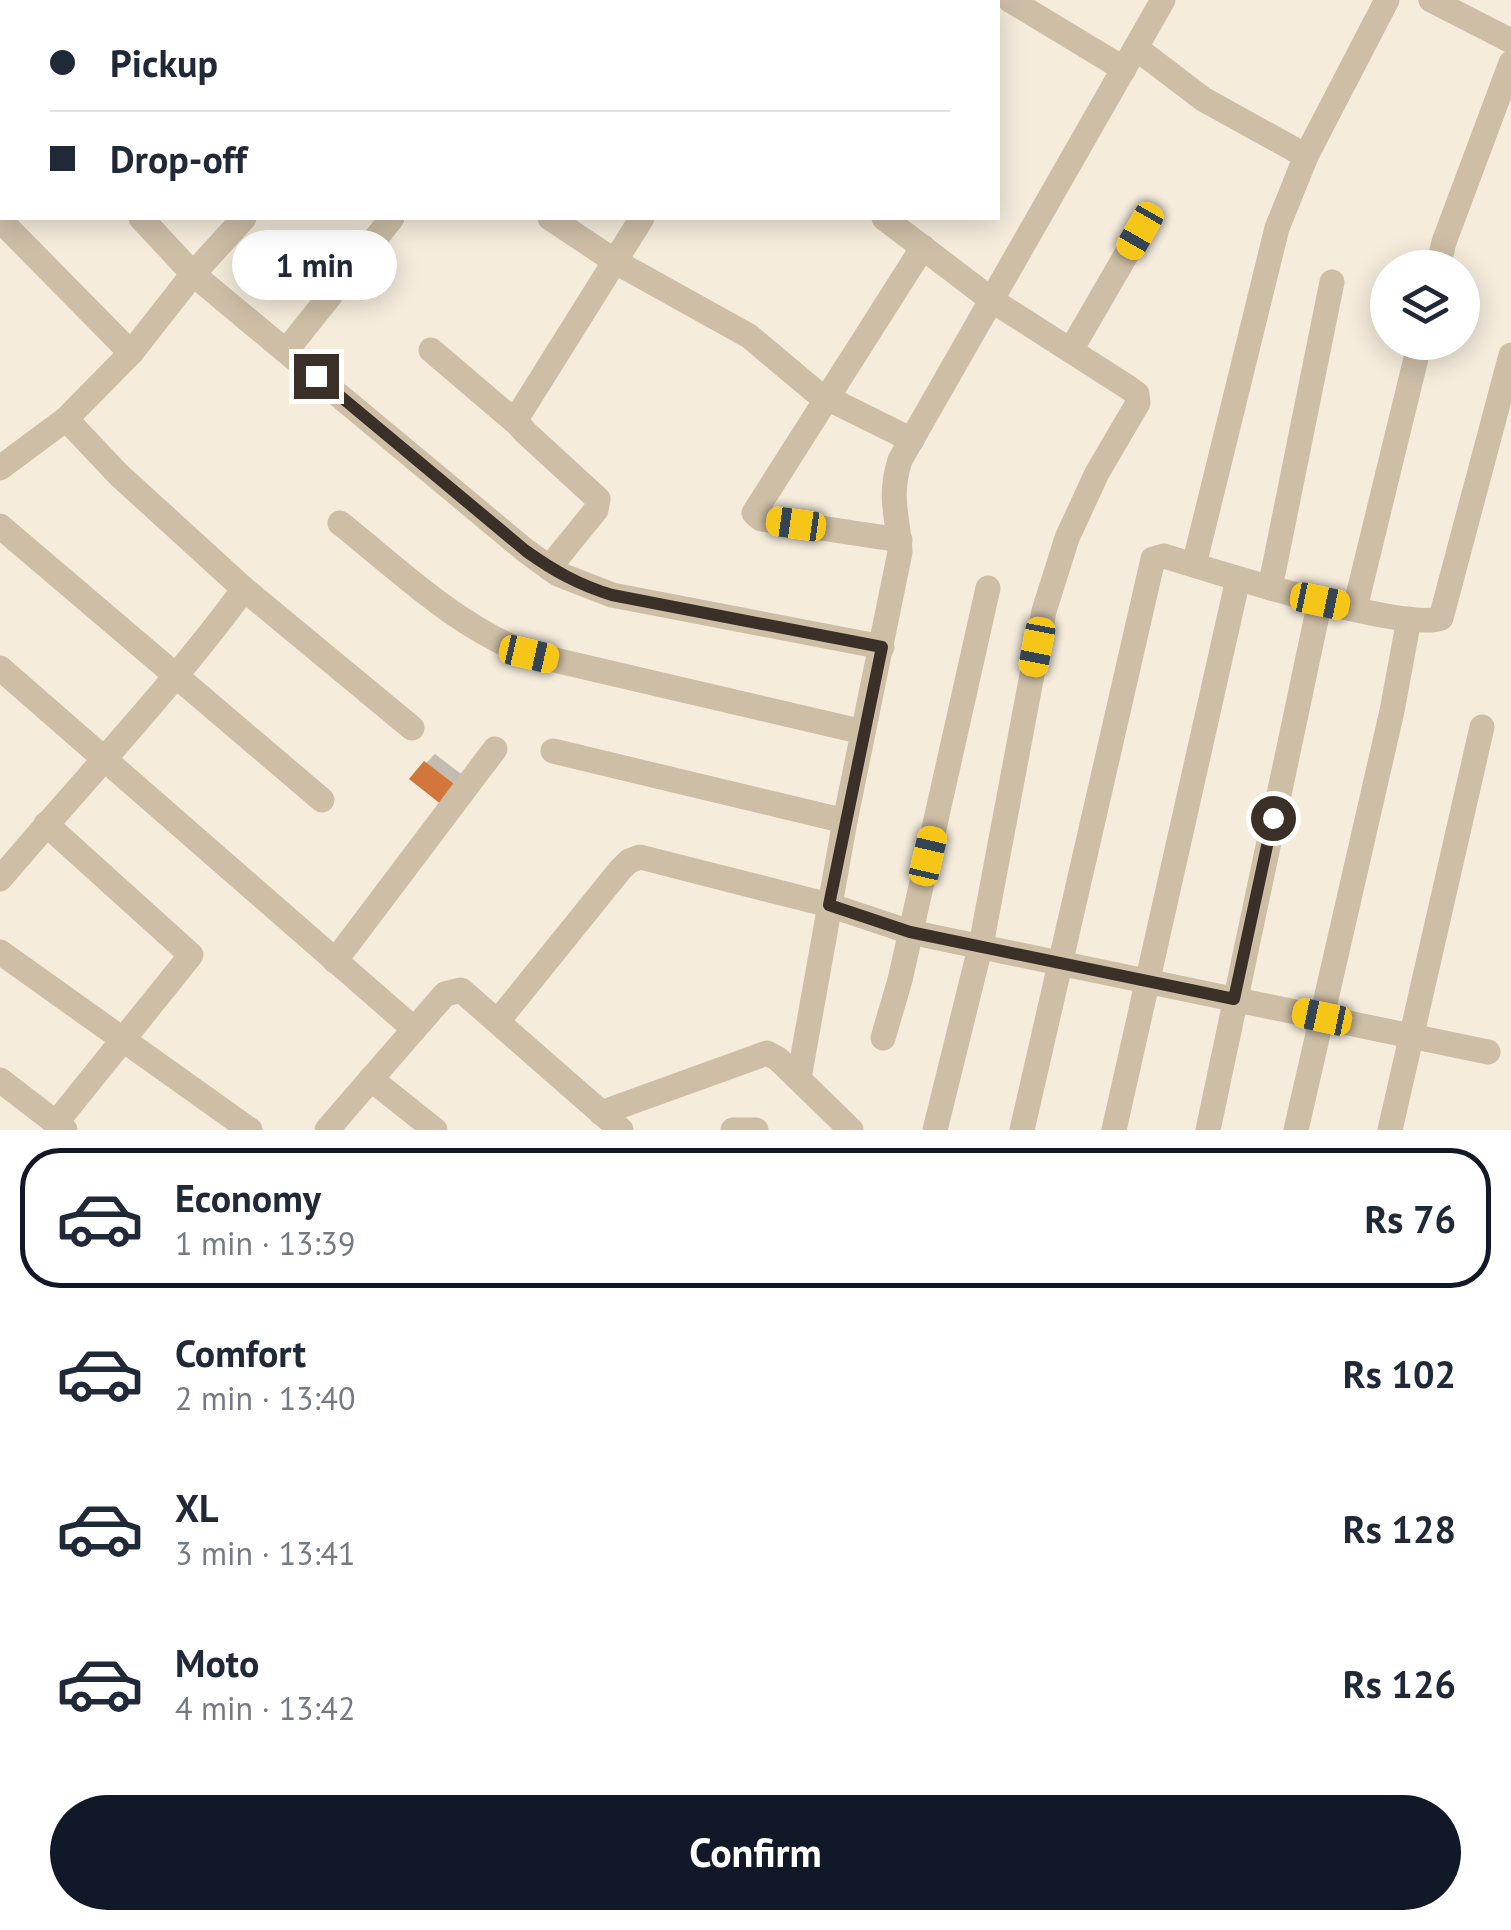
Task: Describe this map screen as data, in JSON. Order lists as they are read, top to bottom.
{
  "page": {
    "banner": ["Pickup", "Drop-off"],
    "bubble": "1 min",
    "list": [
      {
        "name": "Economy",
        "note": "1 min · 13:39",
        "value": "Rs 76"
      },
      {
        "name": "Comfort",
        "note": "2 min · 13:40",
        "value": "Rs 102"
      },
      {
        "name": "XL",
        "note": "3 min · 13:41",
        "value": "Rs 128"
      },
      {
        "name": "Moto",
        "note": "4 min · 13:42",
        "value": "Rs 126"
      }
    ],
    "buttons": "Confirm"
  }
}
